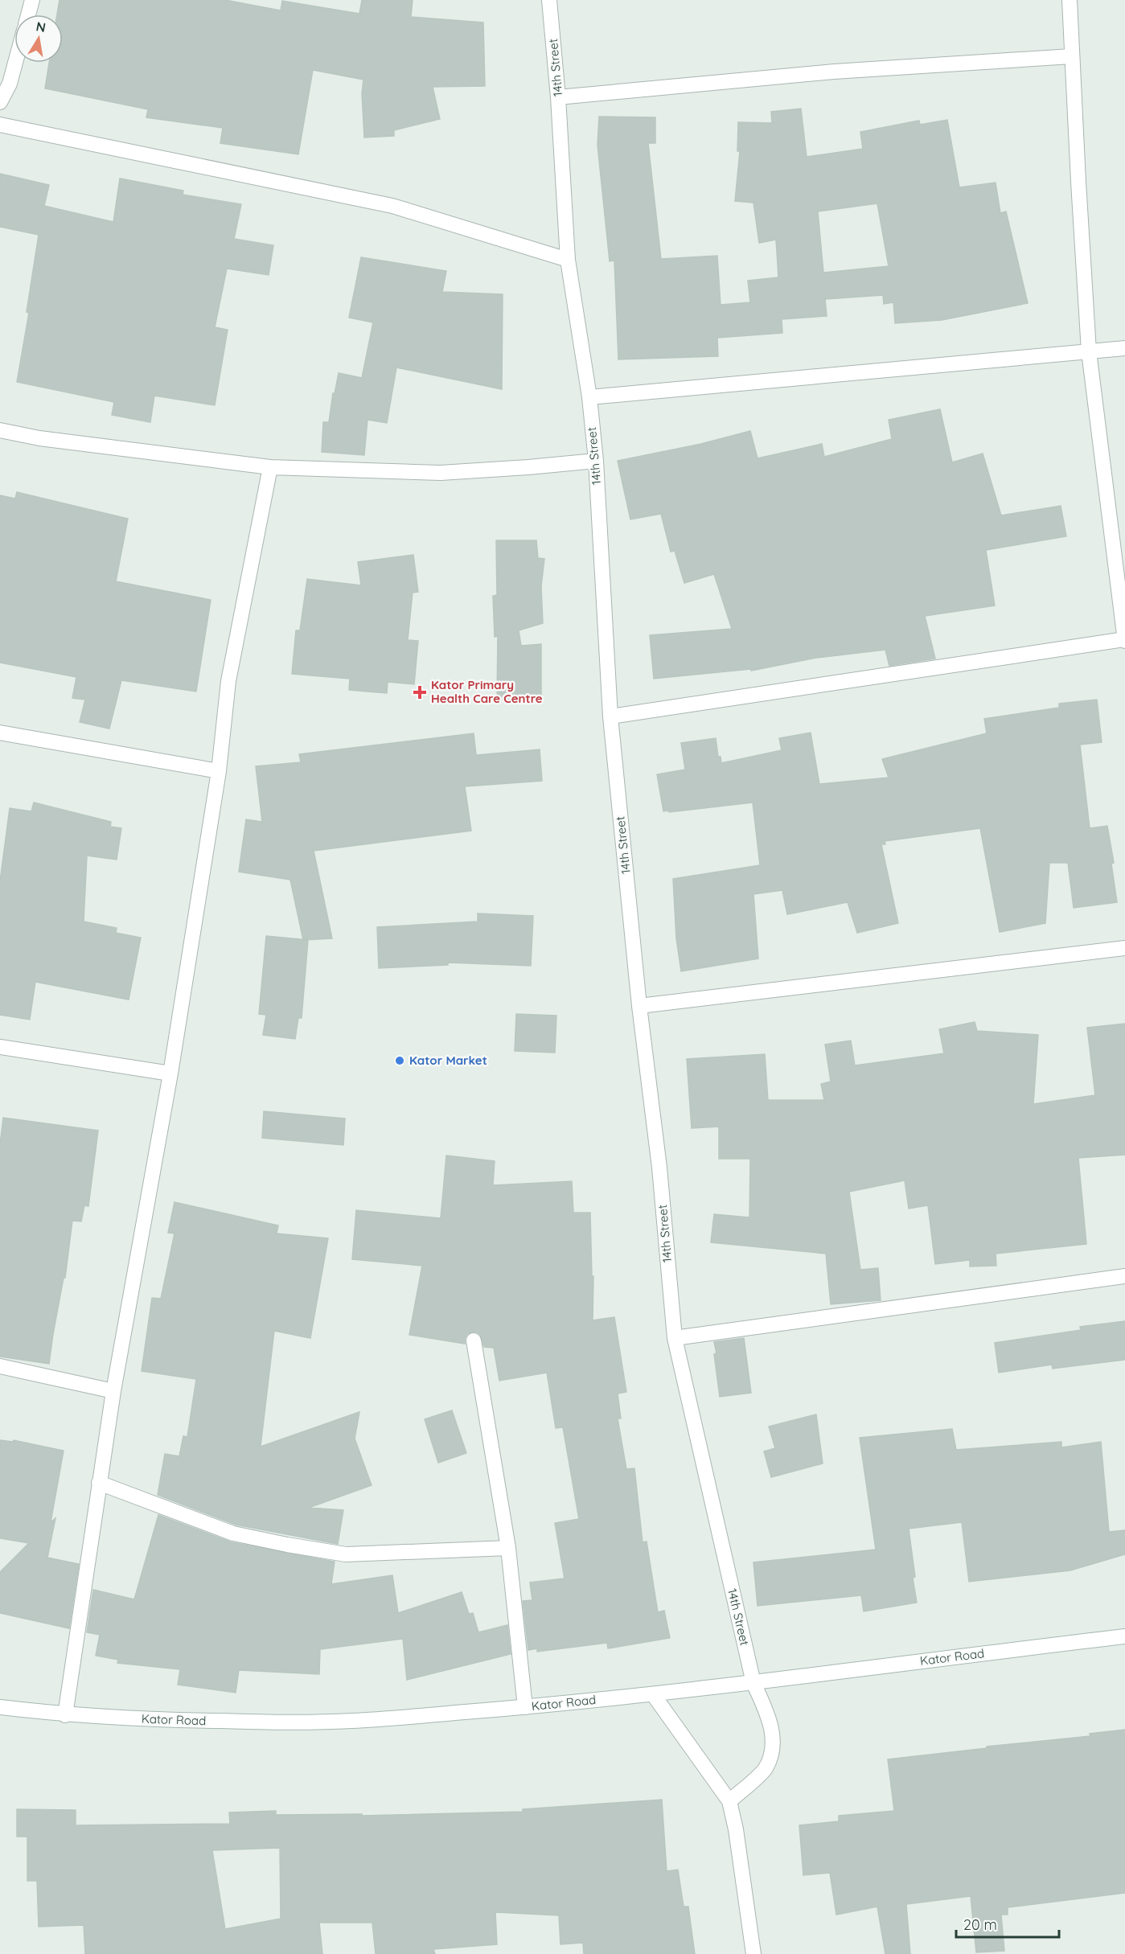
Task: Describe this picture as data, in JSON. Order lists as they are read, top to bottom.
{
  "streets": {
    "street": ["14th Street", "Kator Road"]
  },
  "crossings": [
    ["14th Street", "Kator Road"]
  ],
  "places": {
    "health": ["Kator Primary Health Care Centre"],
    "other": ["Kator Market"]
  },
  "scale_bar": "20 m",
  "north": "top"
}
